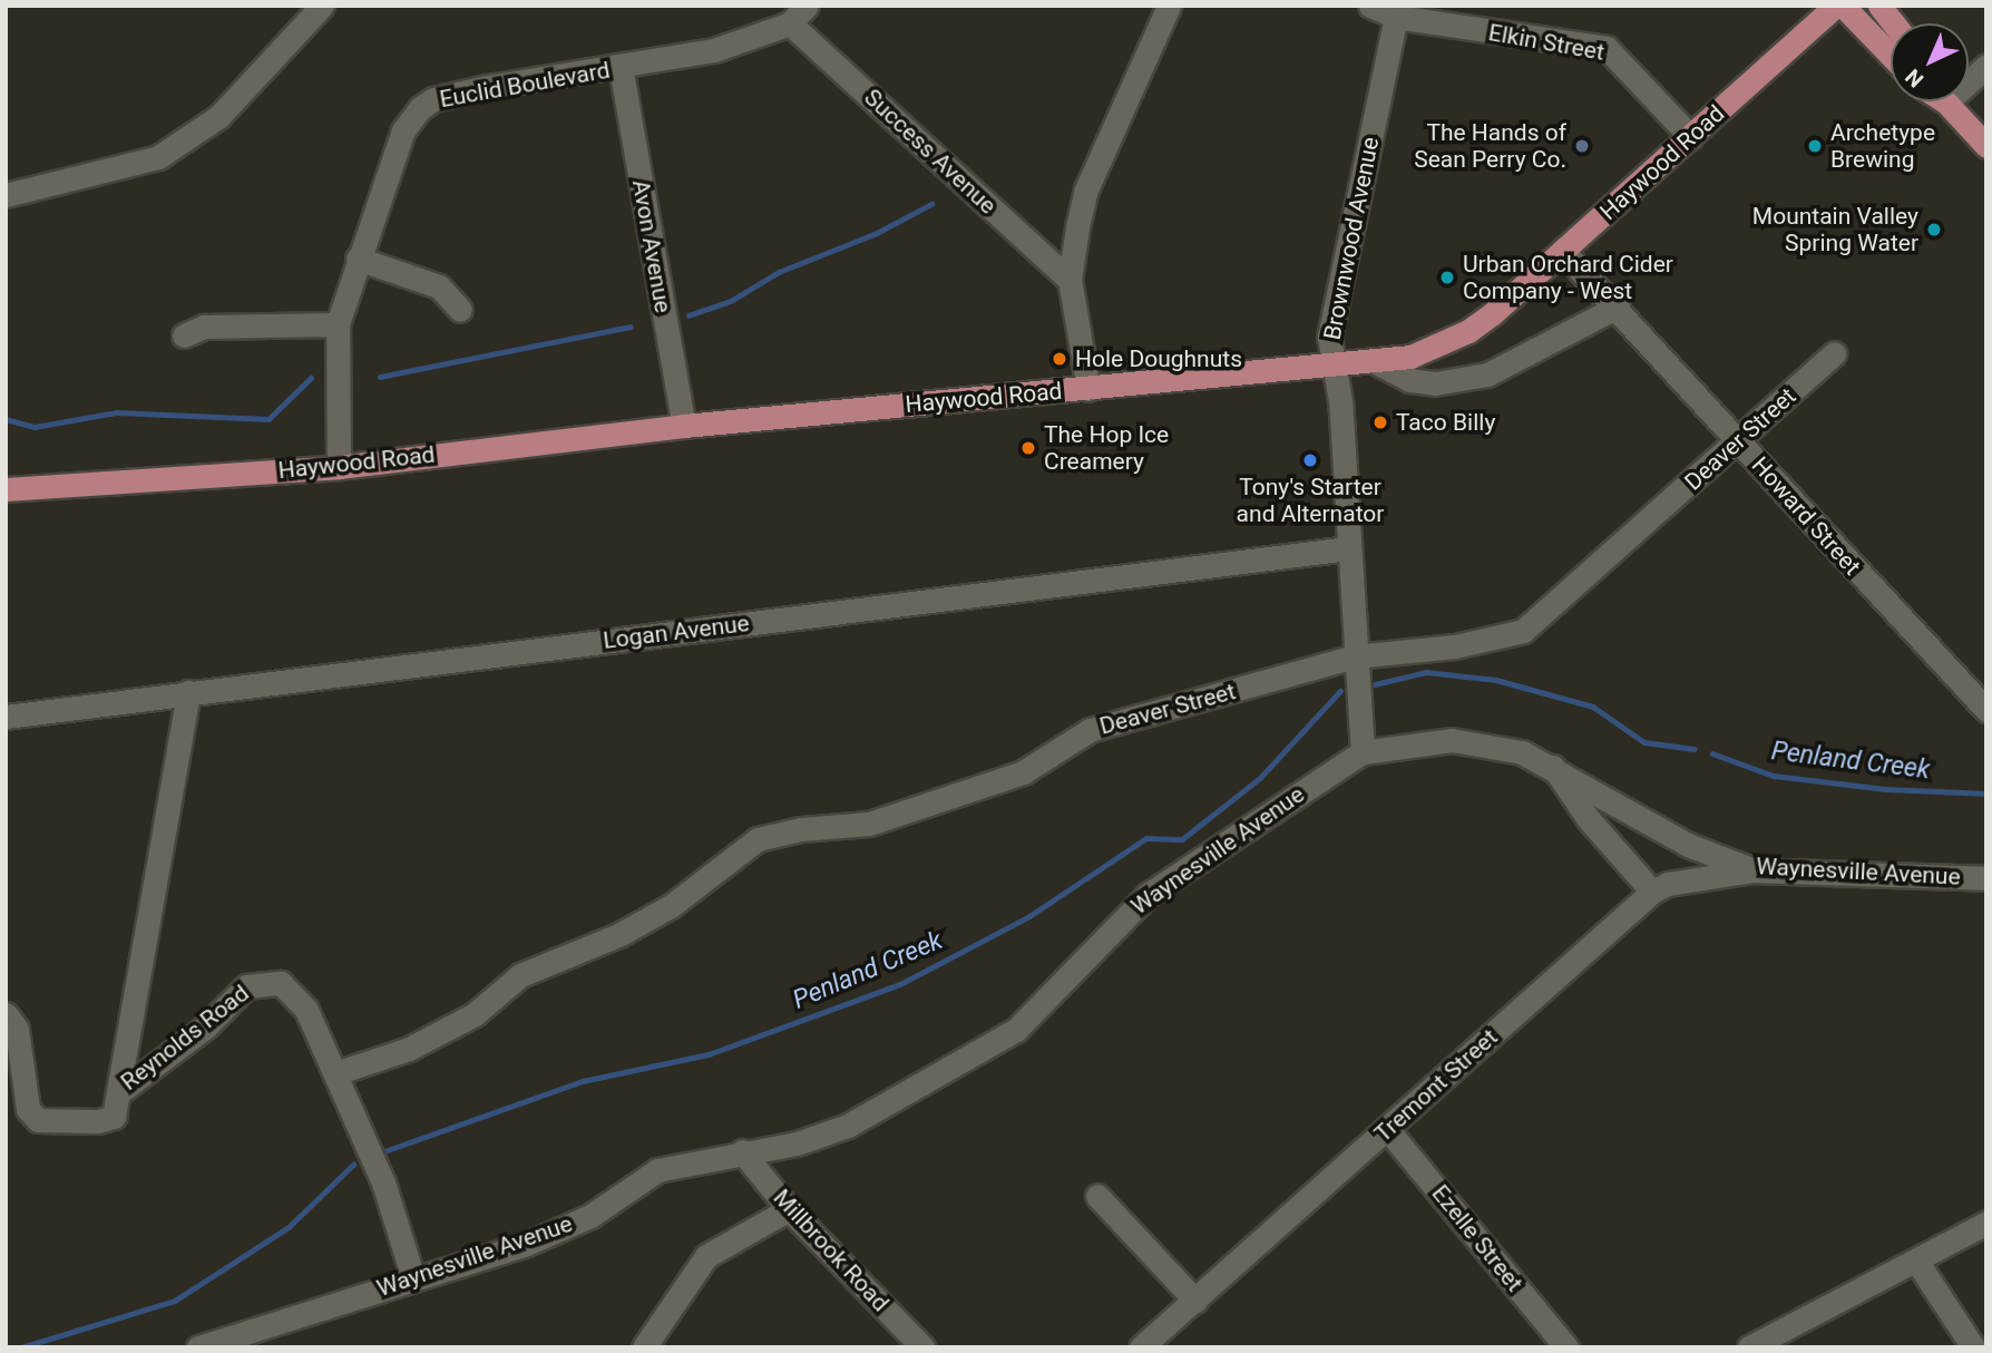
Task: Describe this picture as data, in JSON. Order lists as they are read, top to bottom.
{
  "streets": {
    "main road": ["Haywood Road"],
    "street": [
      "Elkin Street",
      "Euclid Boulevard",
      "Success Avenue",
      "Brownwood Avenue",
      "Avon Avenue",
      "Deaver Street",
      "Howard Street",
      "Logan Avenue",
      "Waynesville Avenue",
      "Reynolds Road",
      "Tremont Street",
      "Ezelle Street",
      "Millbrook Road"
    ]
  },
  "crossings": [
    ["Elkin Street", "Haywood Road"],
    ["Elkin Street", "Brownwood Avenue"],
    ["Euclid Boulevard", "Success Avenue"],
    ["Euclid Boulevard", "Haywood Road"],
    ["Euclid Boulevard", "Avon Avenue"],
    ["Haywood Road", "Brownwood Avenue"],
    ["Haywood Road", "Avon Avenue"],
    ["Haywood Road", "Howard Street"],
    ["Brownwood Avenue", "Deaver Street"],
    ["Brownwood Avenue", "Logan Avenue"],
    ["Brownwood Avenue", "Waynesville Avenue"],
    ["Deaver Street", "Howard Street"],
    ["Deaver Street", "Reynolds Road"],
    ["Logan Avenue", "Reynolds Road"],
    ["Waynesville Avenue", "Reynolds Road"],
    ["Waynesville Avenue", "Tremont Street"],
    ["Waynesville Avenue", "Millbrook Road"],
    ["Tremont Street", "Ezelle Street"]
  ],
  "water": ["Penland Creek"],
  "places": [
    "The Hands of Sean Perry Co.",
    "Archetype Brewing",
    "Mountain Valley Spring Water",
    "Urban Orchard Cider Company - West",
    "Hole Doughnuts",
    "Taco Billy",
    "The Hop Ice Creamery",
    "Tony's Starter and Alternator"
  ],
  "north": "bottom left"
}
